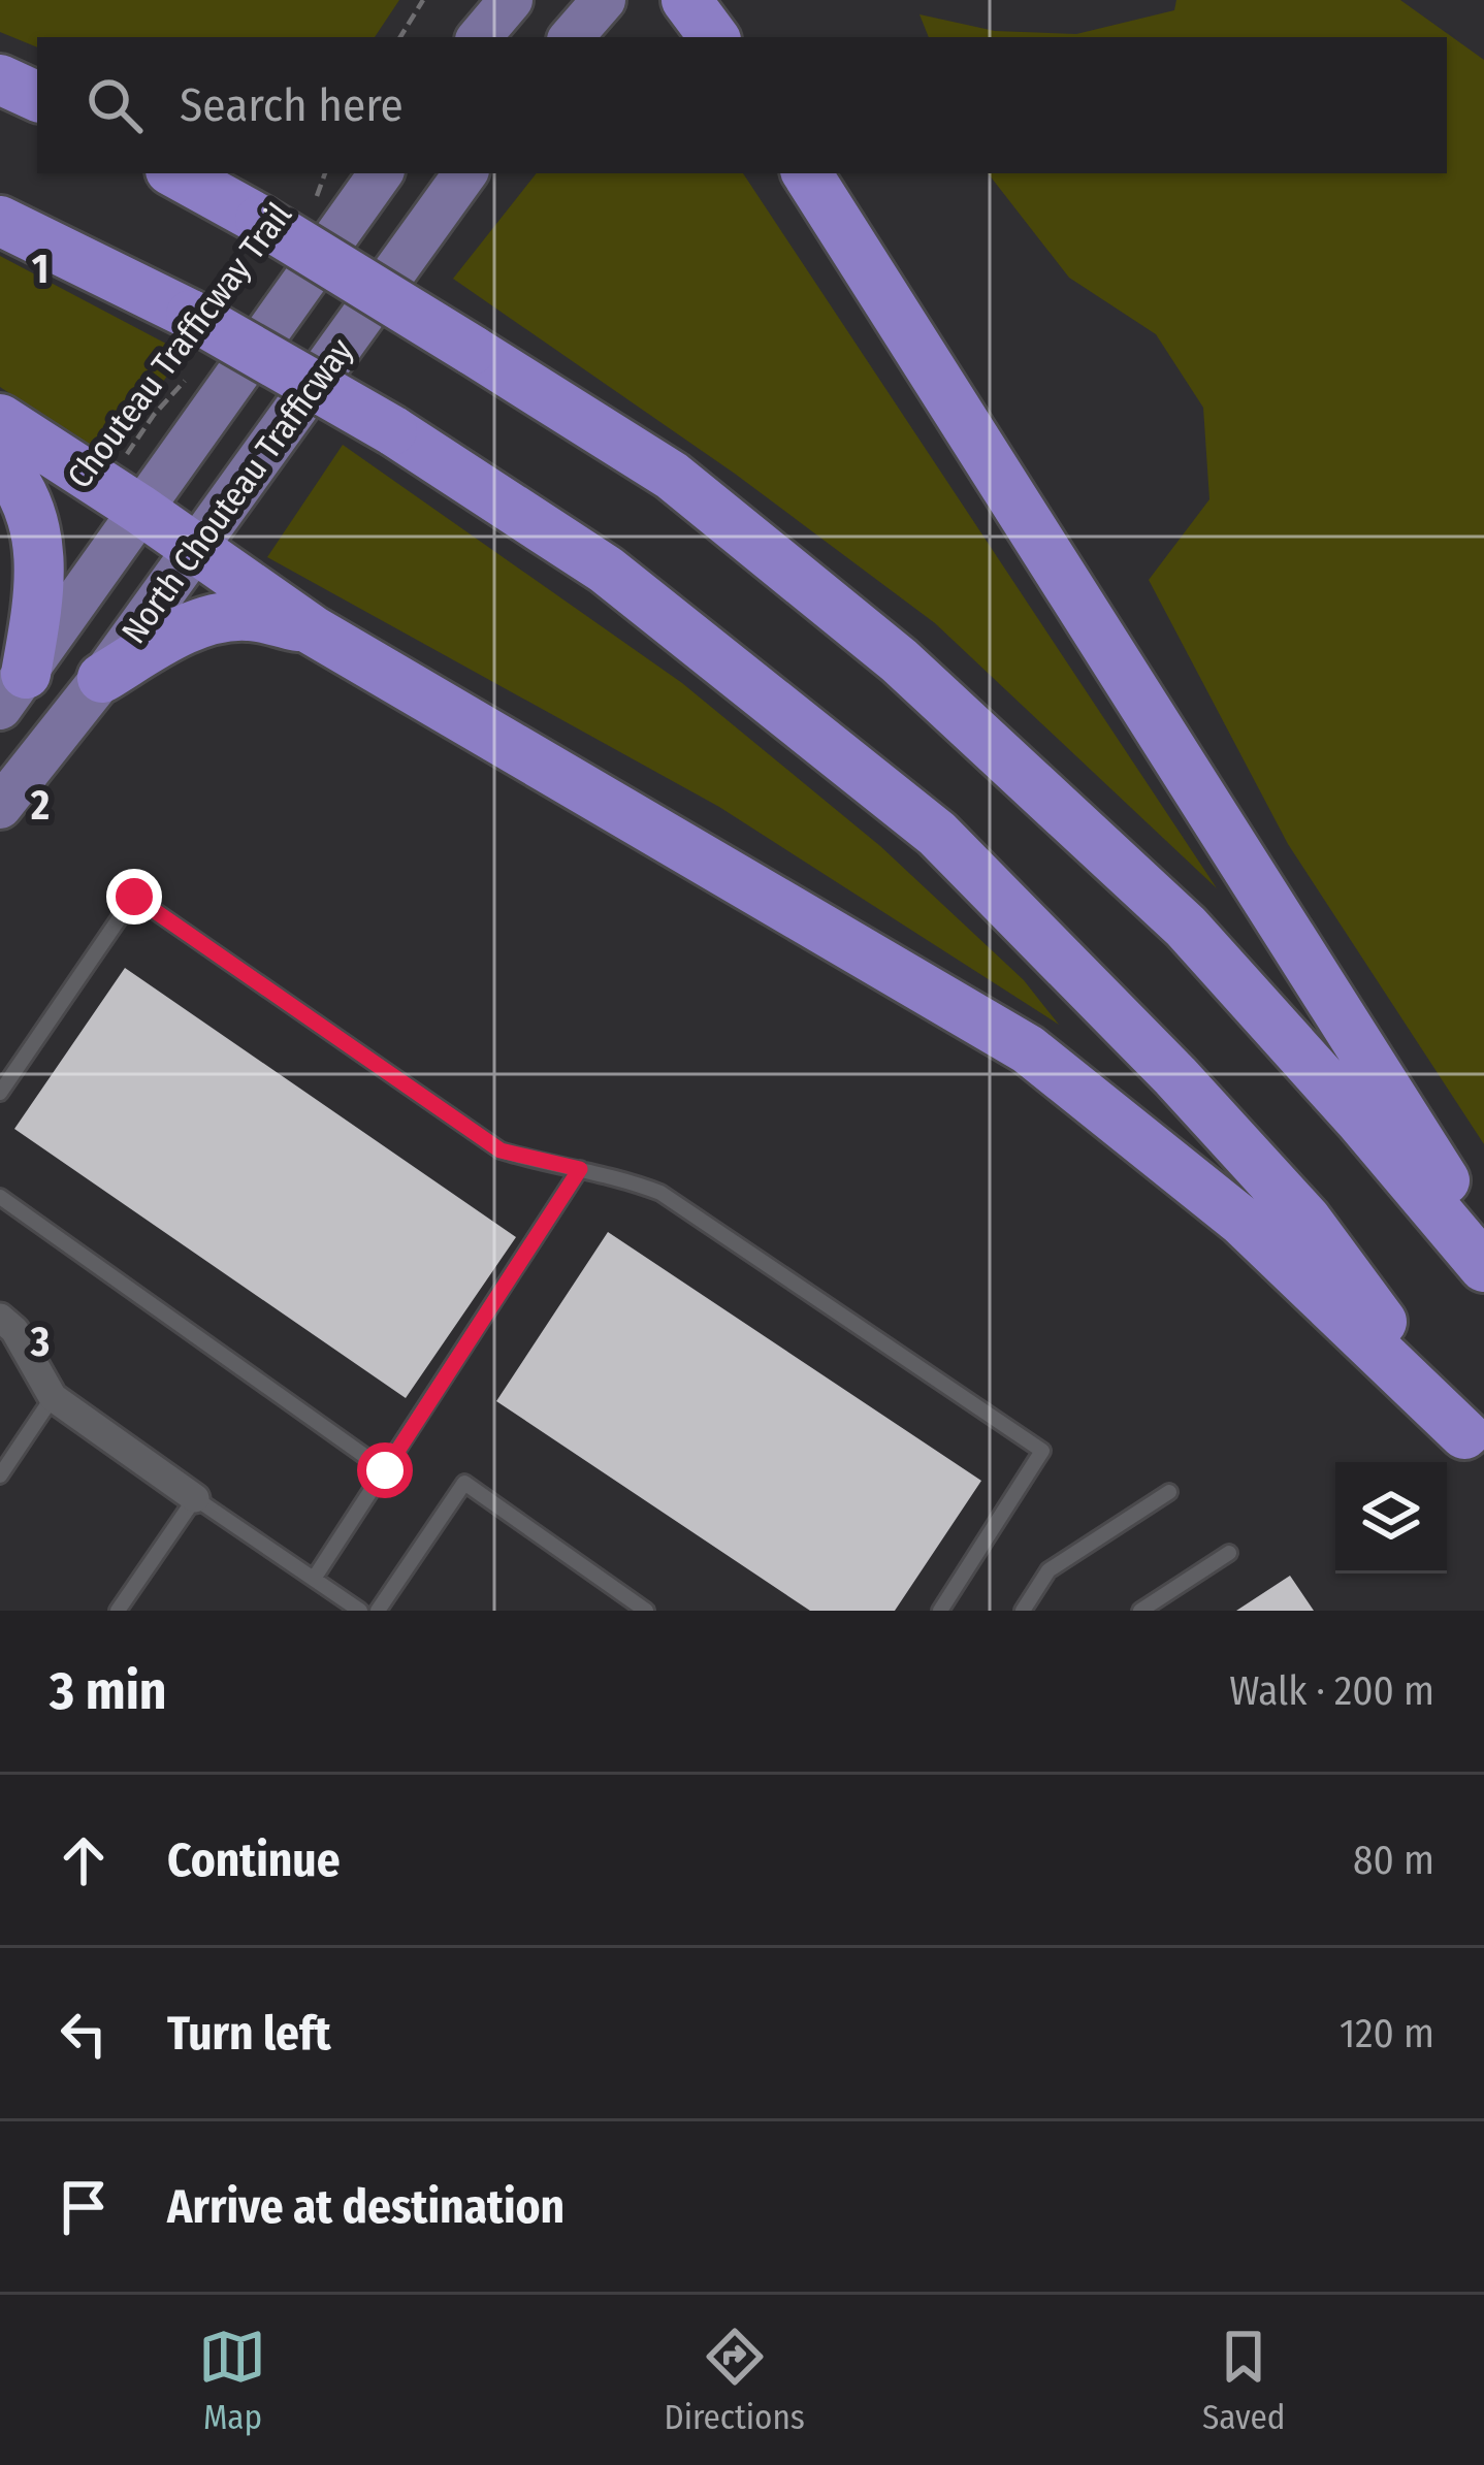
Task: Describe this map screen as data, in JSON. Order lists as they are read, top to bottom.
{
  "streets": {
    "main road": ["North Chouteau Trafficway"],
    "path": ["Chouteau Trafficway Trail"]
  },
  "crossings": [
    ["Chouteau Trafficway Trail", "North Chouteau Trafficway"]
  ],
  "page": {
    "search": "Search here",
    "heading": ["3 min", "Walk · 200 m"],
    "list": [
      ["Continue", "80 m"],
      ["Turn left", "120 m"],
      "Arrive at destination"
    ],
    "nav": ["Map", "Directions", "Saved"]
  },
  "grid": {
    "rows": ["1", "2", "3"]
  }
}
